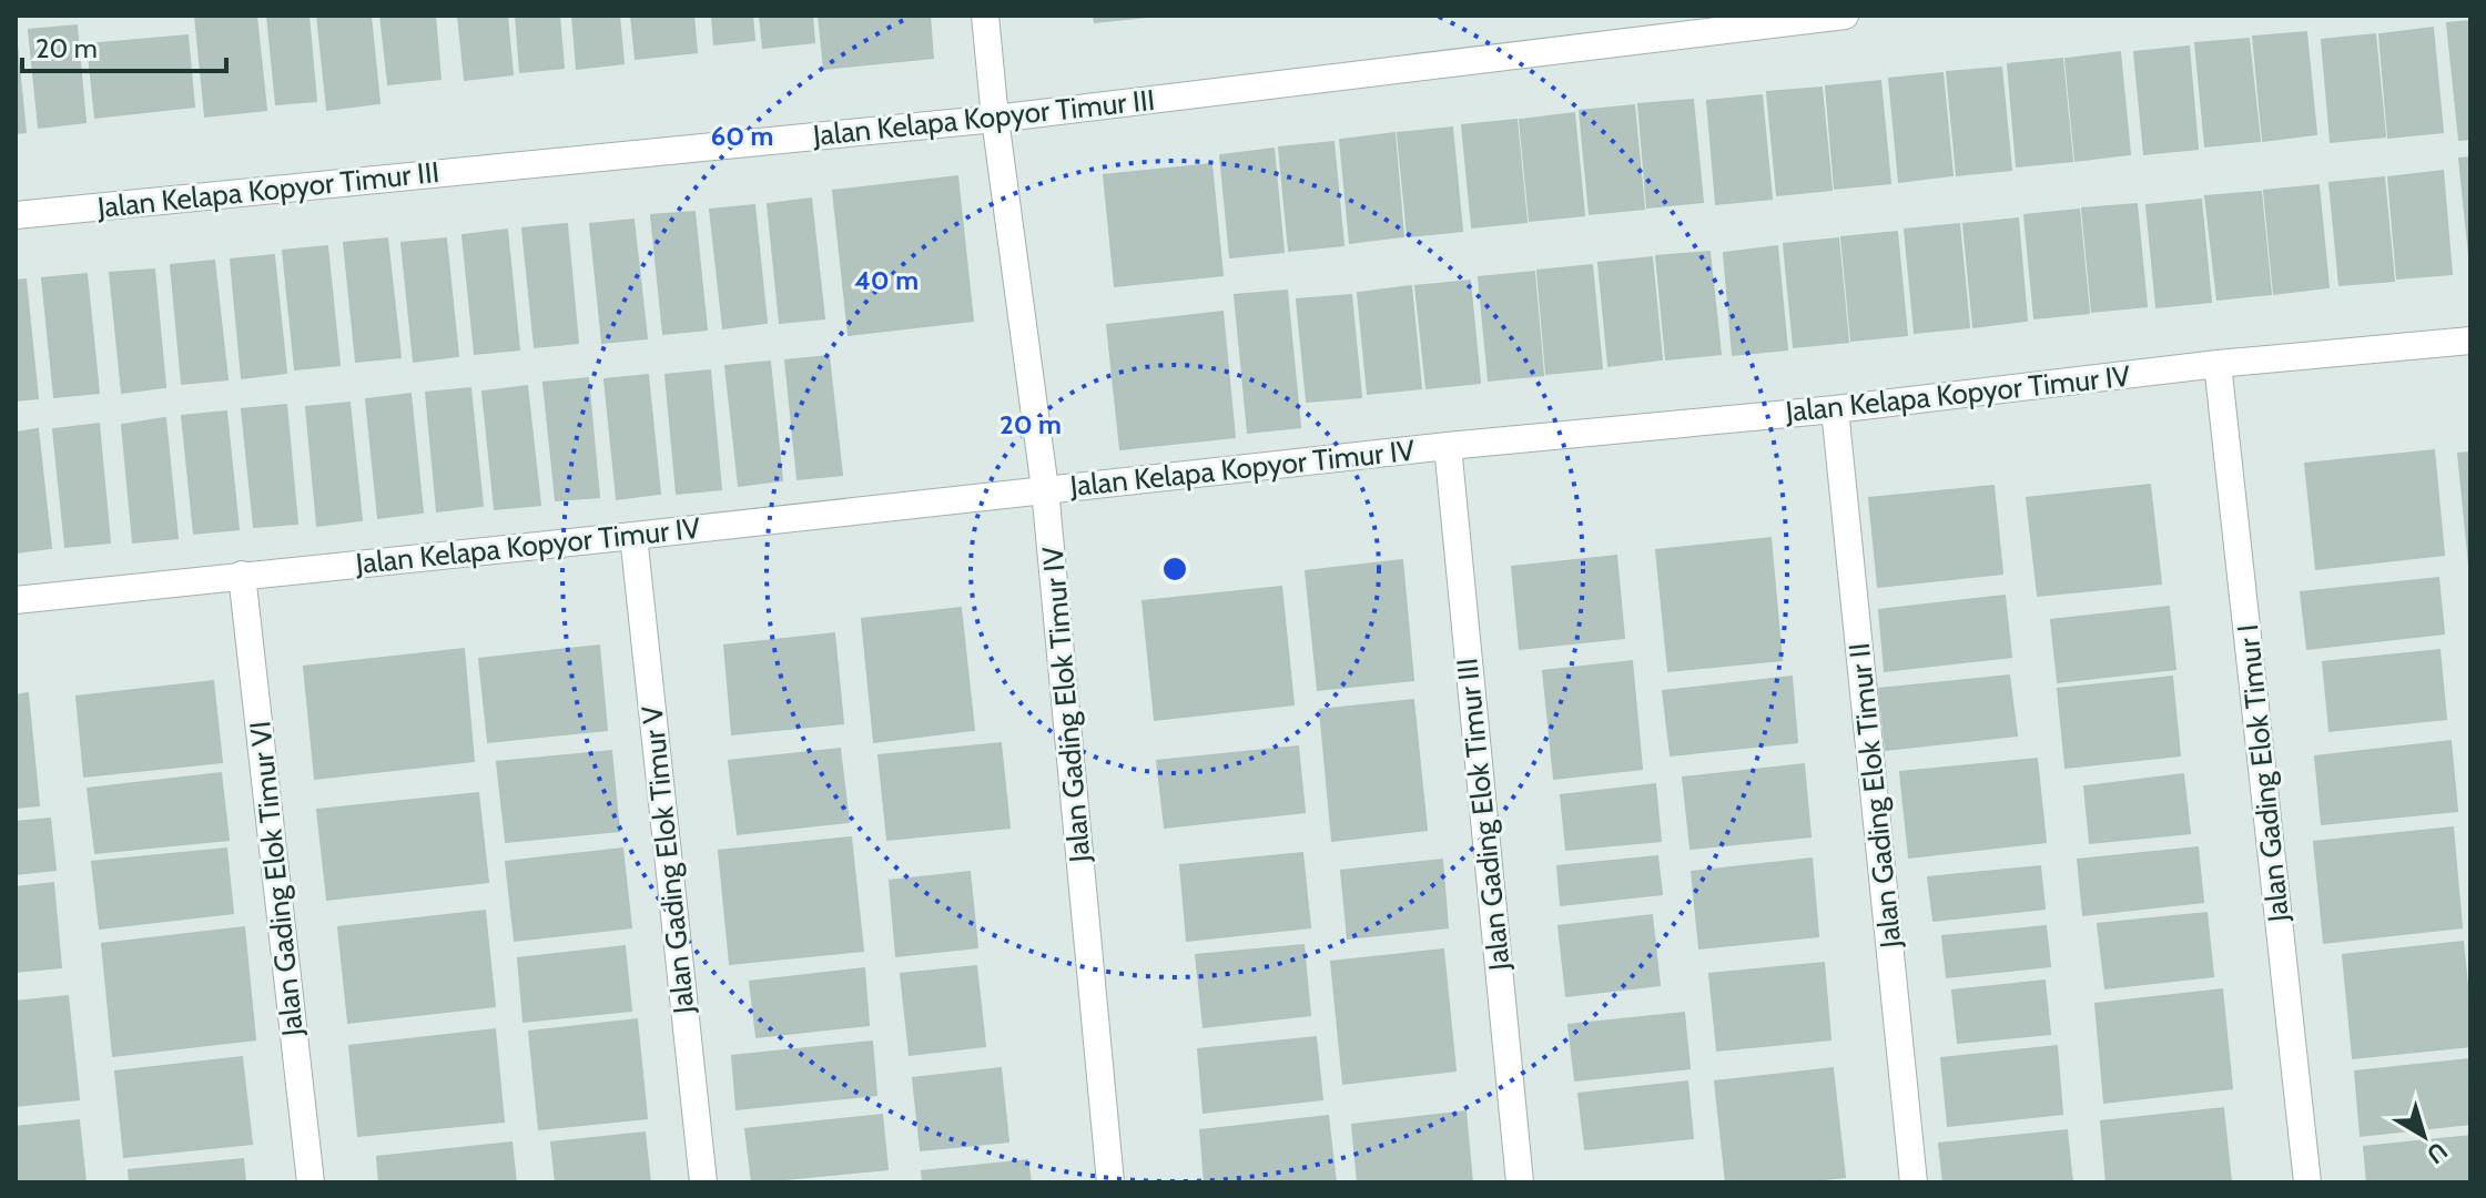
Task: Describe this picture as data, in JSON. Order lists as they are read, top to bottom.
{
  "streets": {
    "street": [
      "Jalan Kelapa Kopyor Timur III",
      "Jalan Kelapa Kopyor Timur IV",
      "Jalan Gading Elok Timur IV",
      "Jalan Gading Elok Timur I",
      "Jalan Gading Elok Timur II",
      "Jalan Gading Elok Timur III",
      "Jalan Gading Elok Timur V",
      "Jalan Gading Elok Timur VI"
    ]
  },
  "crossings": [
    ["Jalan Kelapa Kopyor Timur III", "Jalan Gading Elok Timur IV"],
    ["Jalan Kelapa Kopyor Timur IV", "Jalan Gading Elok Timur IV"],
    ["Jalan Kelapa Kopyor Timur IV", "Jalan Gading Elok Timur I"],
    ["Jalan Kelapa Kopyor Timur IV", "Jalan Gading Elok Timur II"],
    ["Jalan Kelapa Kopyor Timur IV", "Jalan Gading Elok Timur III"],
    ["Jalan Kelapa Kopyor Timur IV", "Jalan Gading Elok Timur V"],
    ["Jalan Kelapa Kopyor Timur IV", "Jalan Gading Elok Timur VI"]
  ],
  "scale_bar": "20 m",
  "north": "bottom right",
  "rings": ["60 m", "40 m", "20 m"]
}
